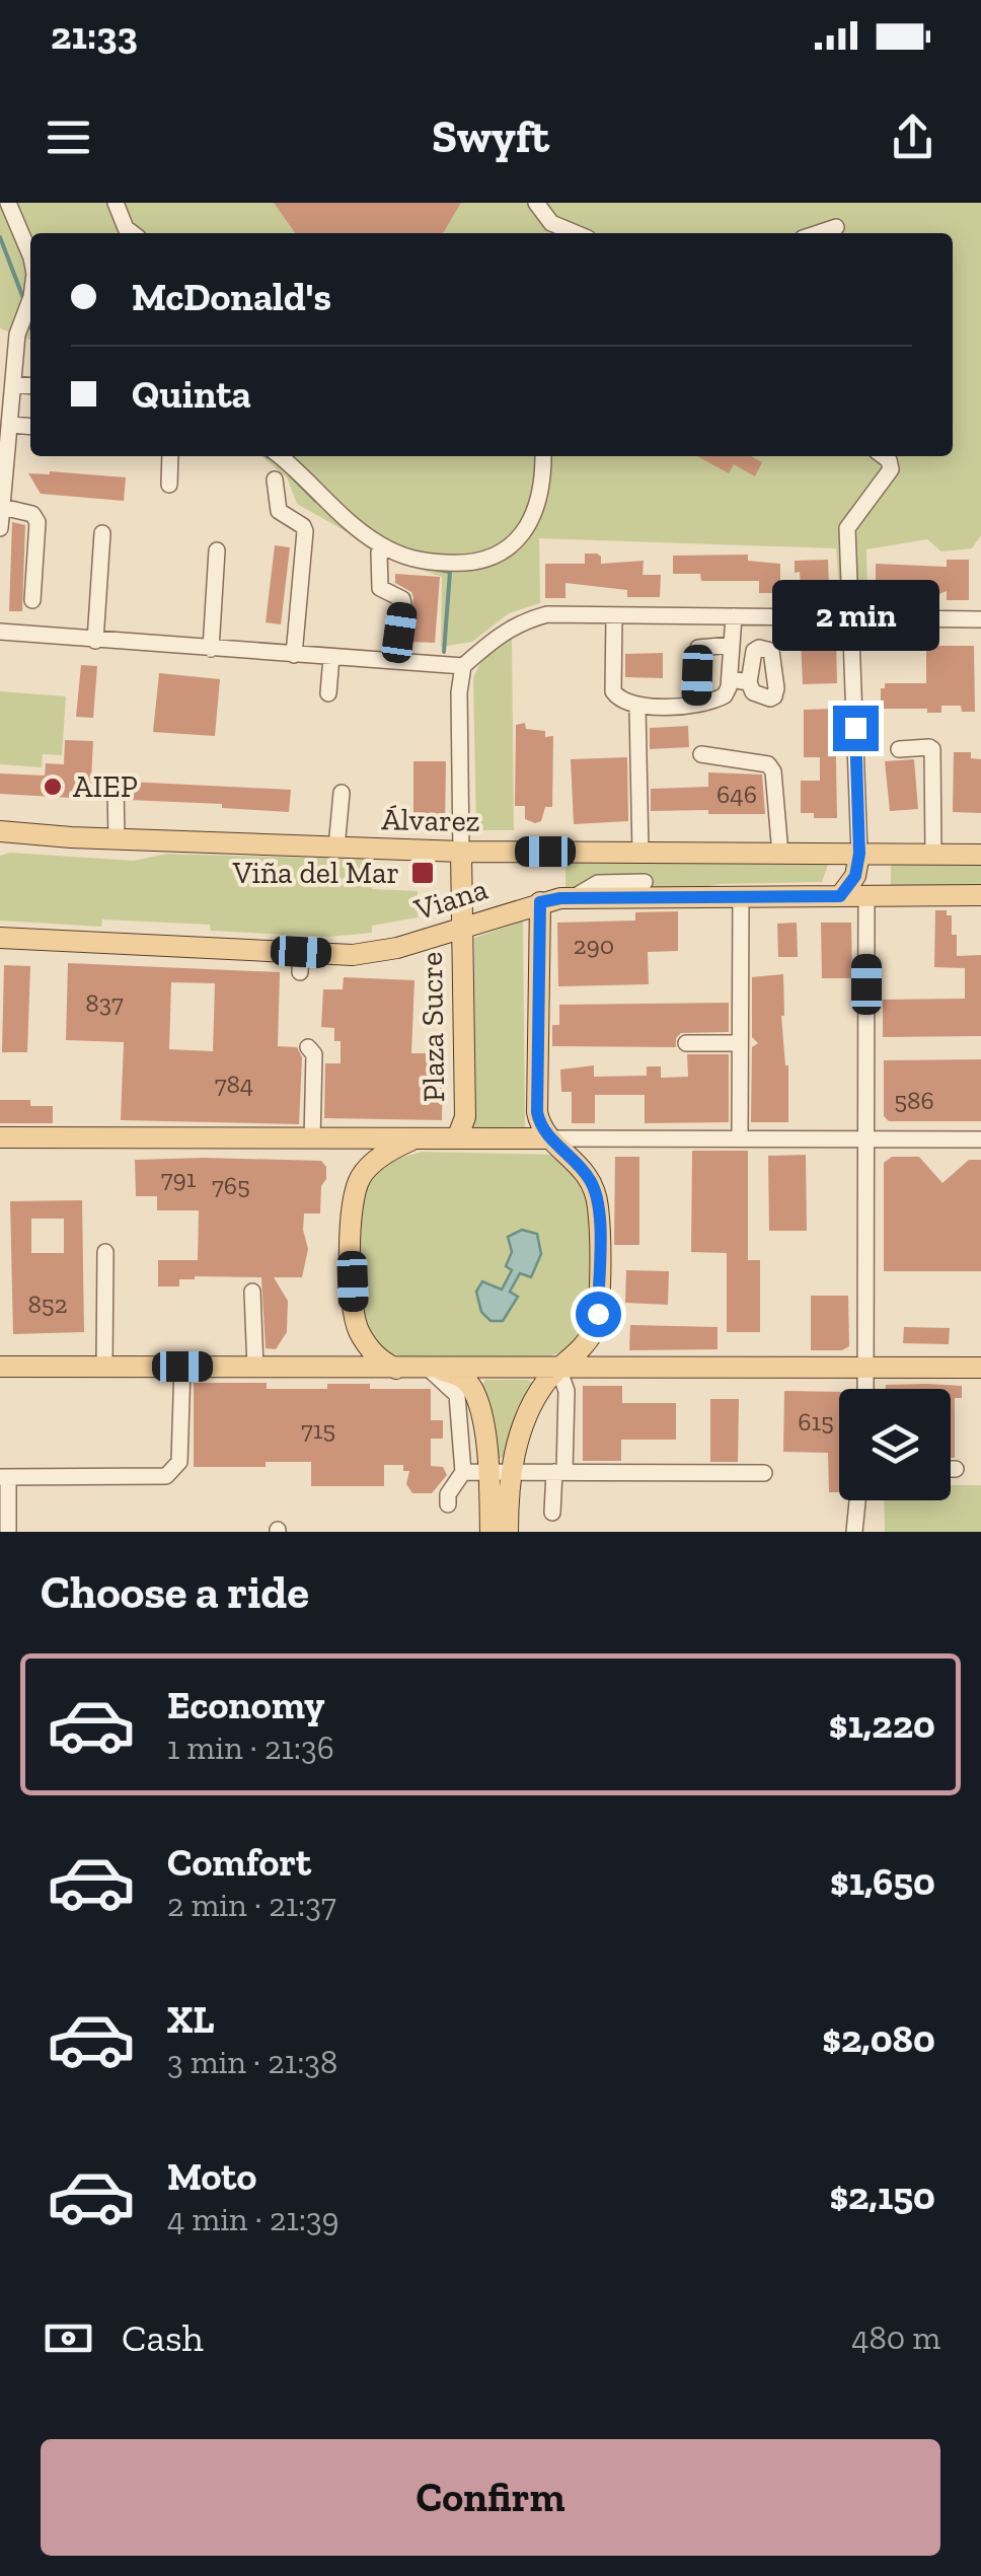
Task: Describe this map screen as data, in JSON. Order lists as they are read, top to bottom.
{
  "streets": {
    "main road": ["Álvarez", "Viana", "Plaza Sucre"]
  },
  "crossings": [
    ["Álvarez", "Plaza Sucre"],
    ["Viana", "Plaza Sucre"]
  ],
  "places": {
    "other": ["AIEP"],
    "transit": ["Viña del Mar"]
  },
  "house_numbers": [
    "646",
    "290",
    "837",
    "784",
    "586",
    "791",
    "765",
    "852",
    "615",
    "715"
  ],
  "page": {
    "status": "21:33",
    "header": "Swyft",
    "banner": ["McDonald's", "Quinta"],
    "bubble": "2 min",
    "heading": "Choose a ride",
    "list": [
      {
        "name": "Economy",
        "note": "1 min · 21:36",
        "value": "$1,220"
      },
      {
        "name": "Comfort",
        "note": "2 min · 21:37",
        "value": "$1,650"
      },
      {
        "name": "XL",
        "note": "3 min · 21:38",
        "value": "$2,080"
      },
      {
        "name": "Moto",
        "note": "4 min · 21:39",
        "value": "$2,150"
      }
    ],
    "pay": ["Cash", "480 m"],
    "buttons": "Confirm"
  }
}
